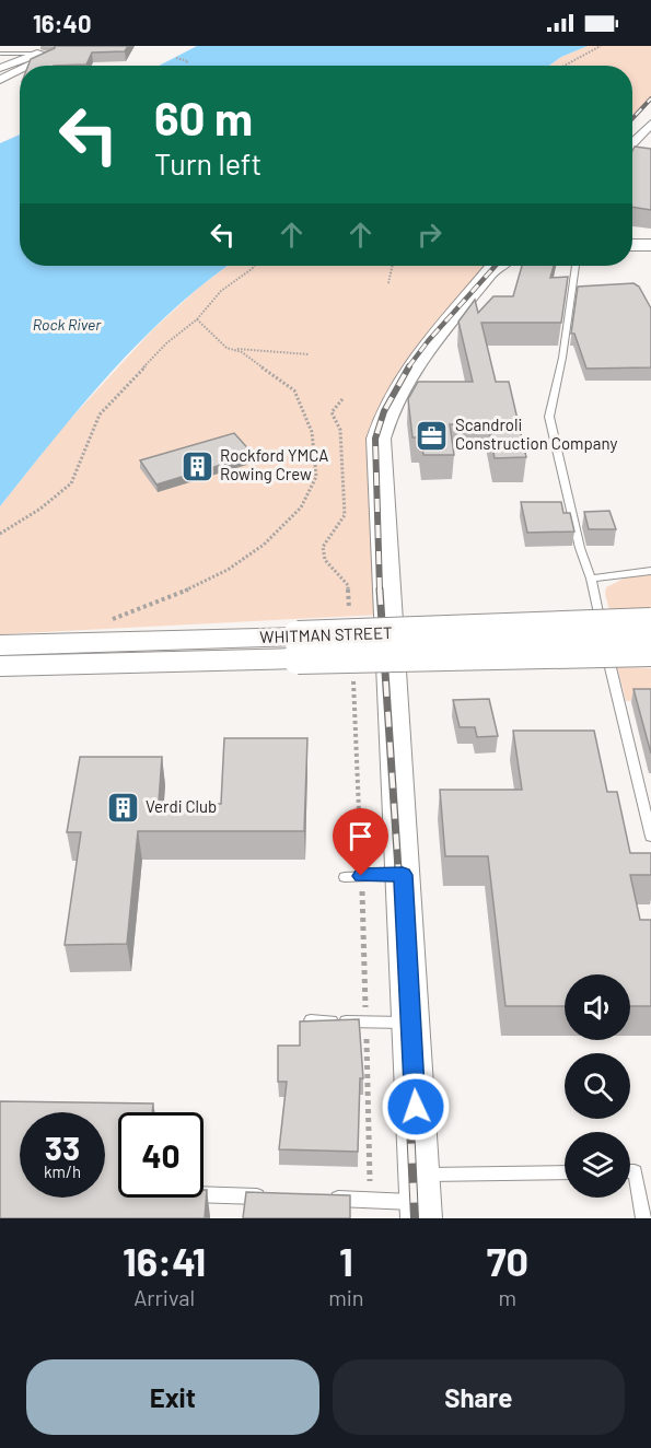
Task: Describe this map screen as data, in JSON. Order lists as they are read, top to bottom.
{
  "streets": {
    "street": ["WHITMAN STREET"]
  },
  "water": ["Rock River"],
  "places": {
    "office": ["Scandroli Construction Company"],
    "building": ["Rockford YMCA Rowing Crew", "Verdi Club"]
  },
  "page": {
    "status": "16:40",
    "turn": ["60 m", "Turn left"],
    "speed": "33 km/h",
    "limit": "40",
    "eta": [
      "16:41",
      "Arrival",
      "1",
      "min",
      "70",
      "m"
    ],
    "buttons": ["Exit", "Share"]
  }
}
